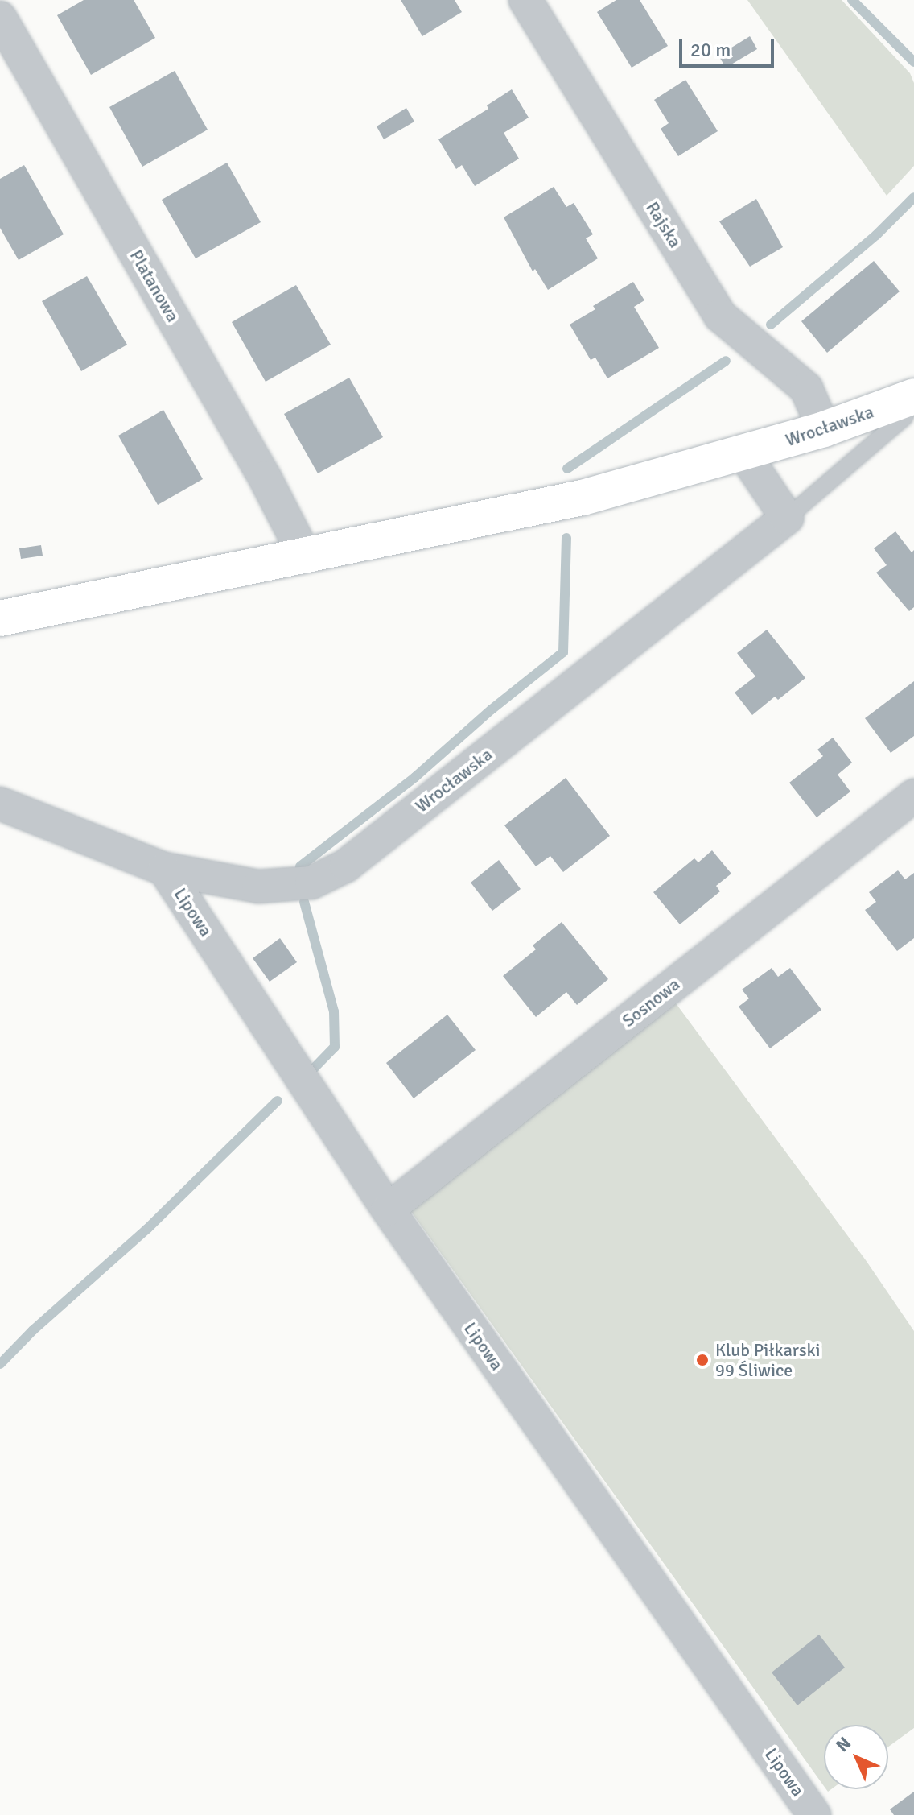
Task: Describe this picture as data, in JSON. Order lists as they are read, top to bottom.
{
  "streets": {
    "street": [
      "Rajska",
      "Platanowa",
      "Wrocławska",
      "Lipowa",
      "Sosnowa"
    ]
  },
  "crossings": [
    ["Rajska", "Wrocławska"],
    ["Platanowa", "Wrocławska"],
    ["Wrocławska", "Lipowa"],
    ["Lipowa", "Sosnowa"]
  ],
  "places": ["Klub Piłkarski 99 Śliwice"],
  "scale_bar": "20 m",
  "north": "top left"
}
